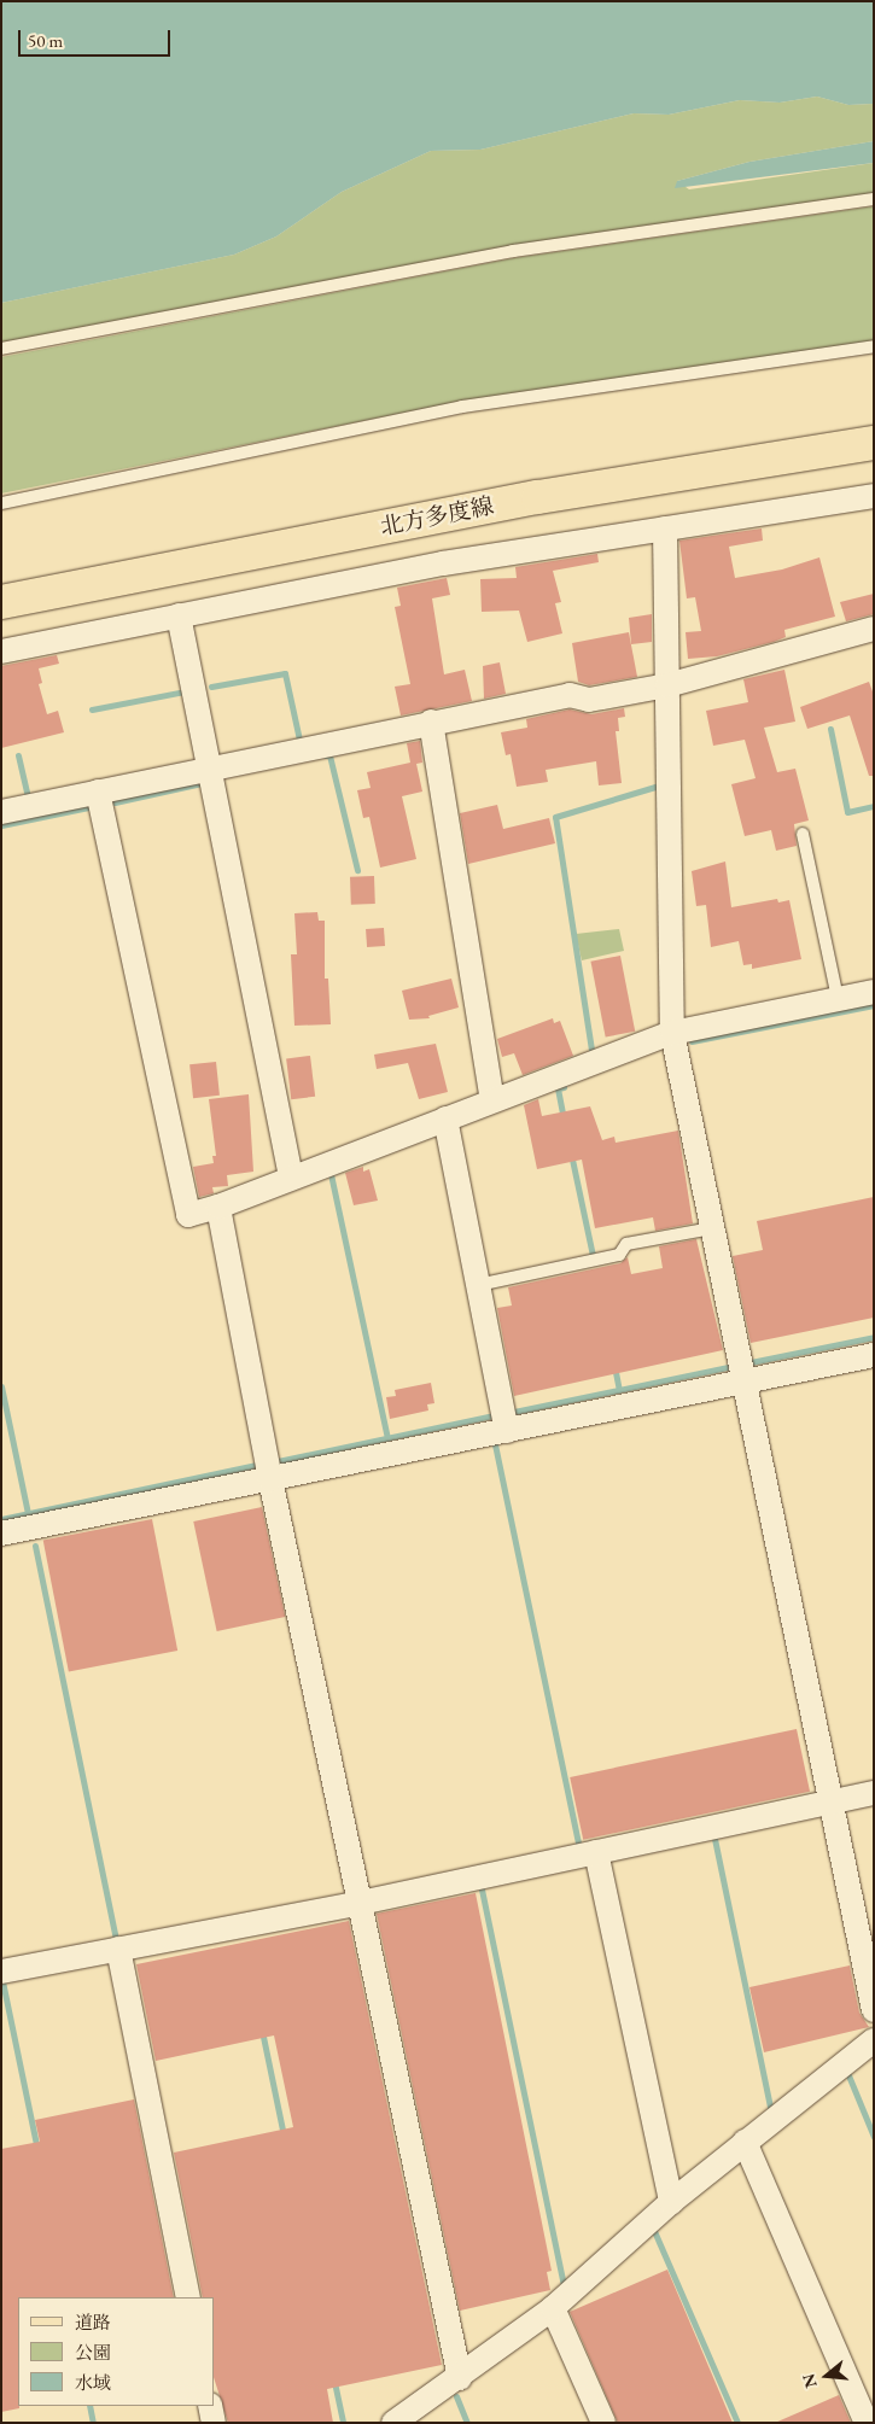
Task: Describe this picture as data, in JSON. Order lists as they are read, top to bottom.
{
  "streets": {
    "main road": ["北方多度線"]
  },
  "legend": ["道路", "公園", "水域"],
  "scale_bar": "50 m",
  "north": "left"
}
